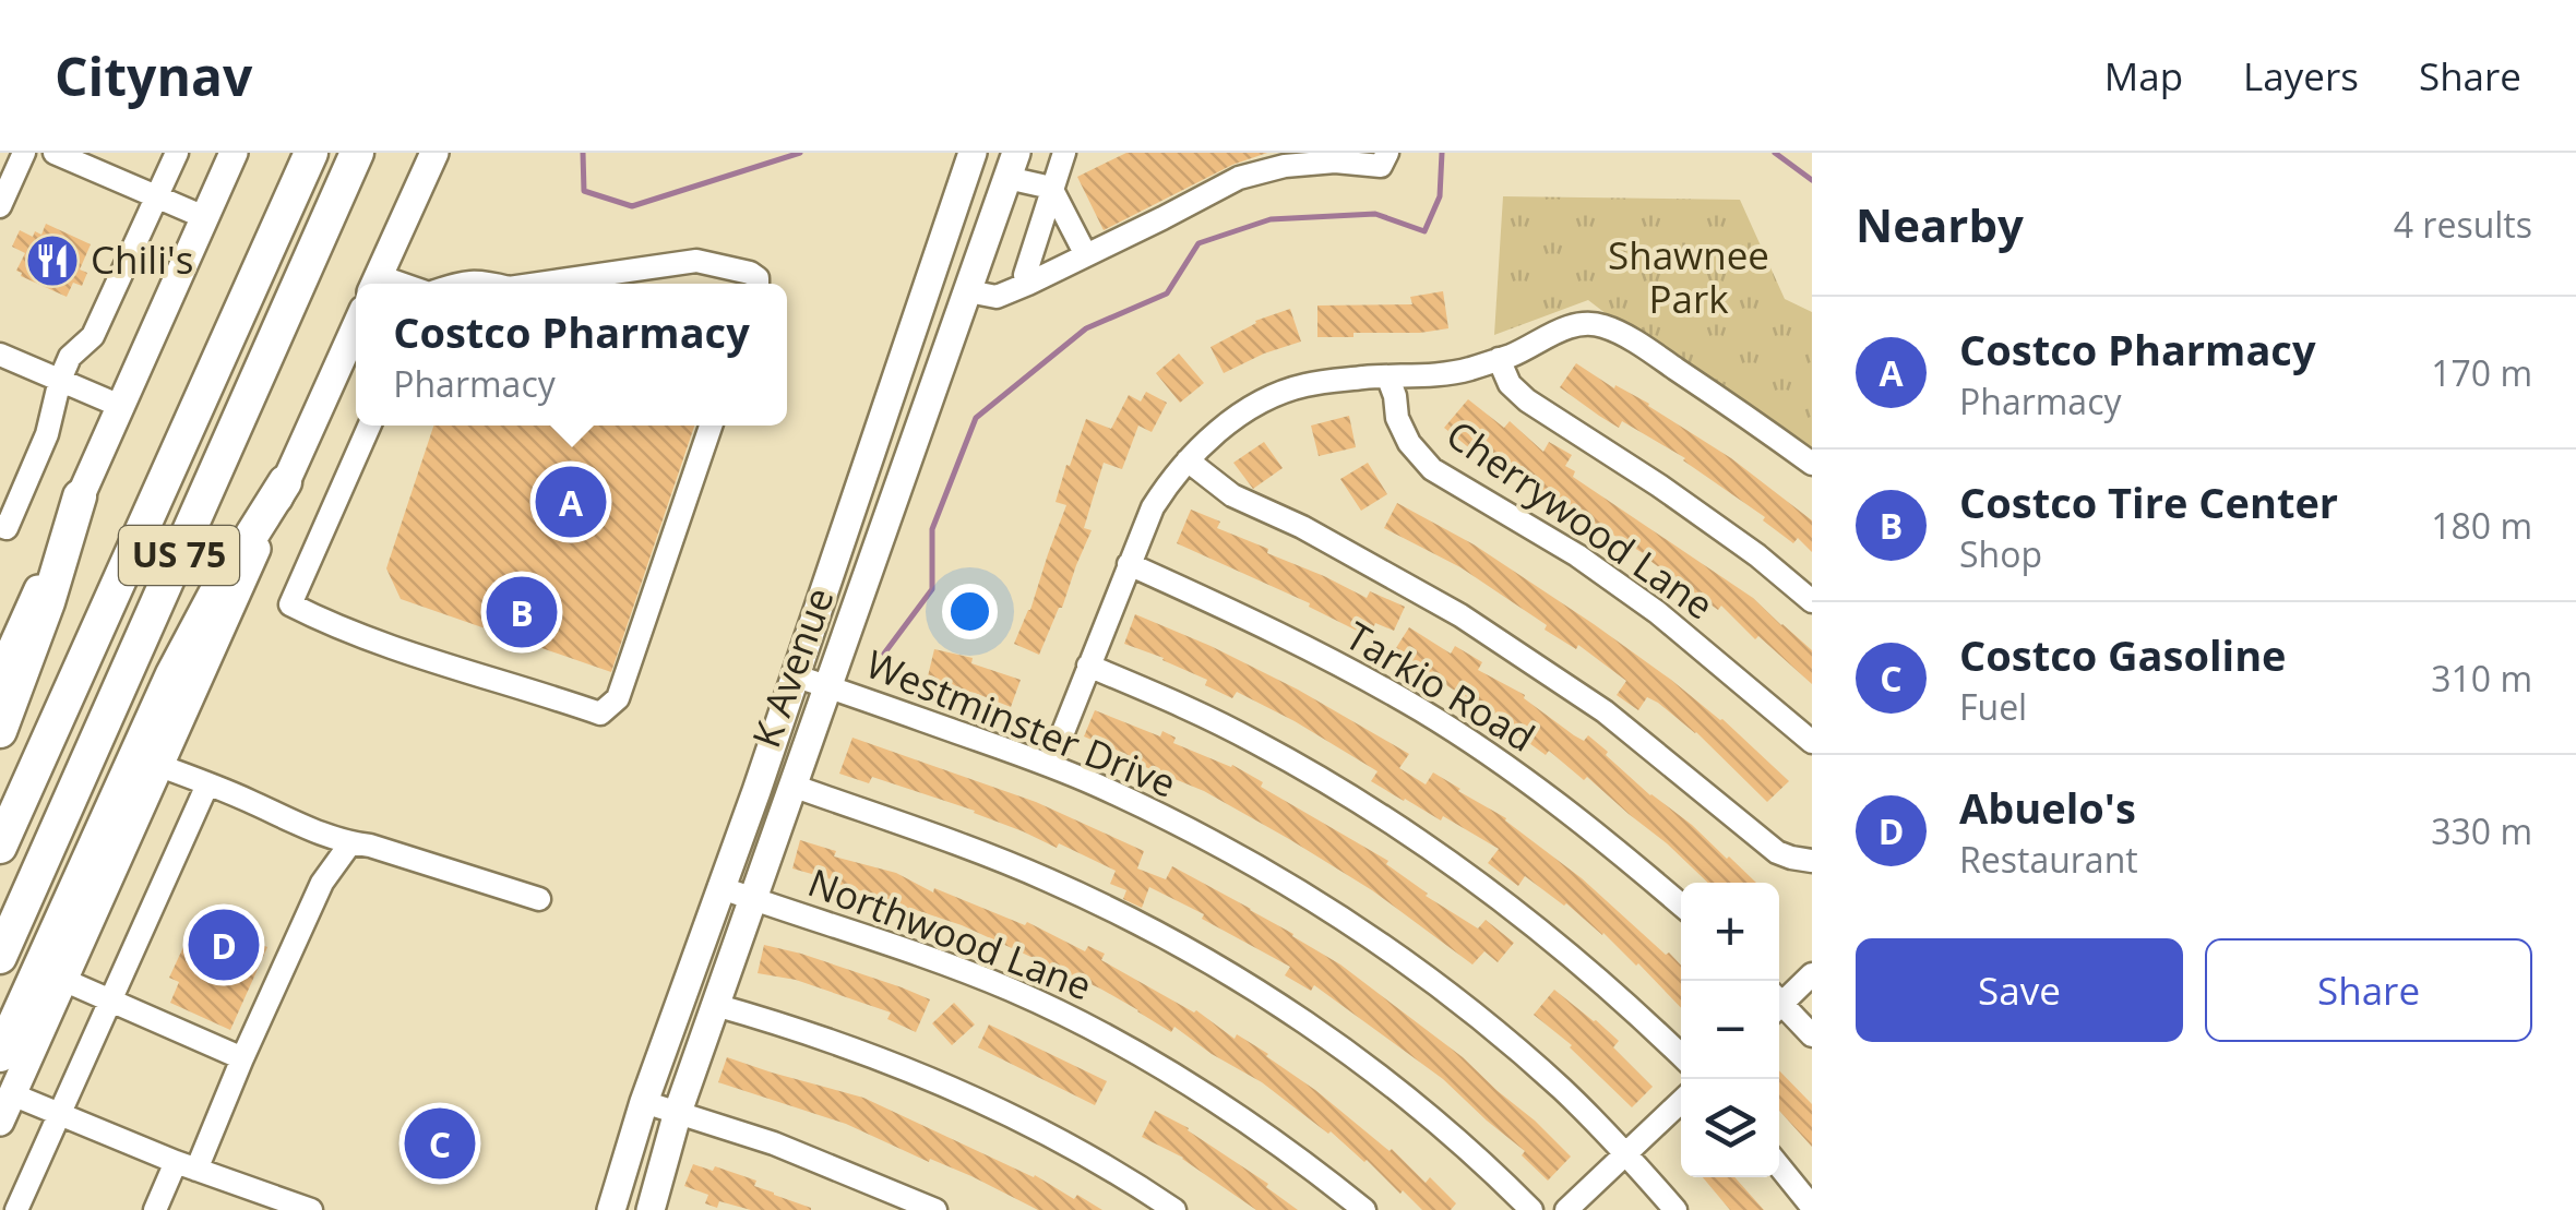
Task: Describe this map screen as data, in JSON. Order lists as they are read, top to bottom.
{
  "streets": {
    "highway": ["US 75"],
    "main road": ["K Avenue"],
    "street": [
      "Cherrywood Lane",
      "Tarkio Road",
      "Westminster Drive",
      "Northwood Lane"
    ]
  },
  "crossings": [
    ["K Avenue", "Westminster Drive"],
    ["K Avenue", "Northwood Lane"]
  ],
  "parks": ["Shawnee Park"],
  "places": {
    "restaurant": ["Chili's"]
  },
  "page": {
    "header": "Citynav",
    "nav": ["Map", "Layers", "Share"],
    "heading": ["Nearby", "4 results"],
    "popup": ["Costco Pharmacy", "Pharmacy"],
    "list": [
      {
        "mark": "A",
        "name": "Costco Pharmacy",
        "note": "Pharmacy",
        "value": "170 m"
      },
      {
        "mark": "B",
        "name": "Costco Tire Center",
        "note": "Shop",
        "value": "180 m"
      },
      {
        "mark": "C",
        "name": "Costco Gasoline",
        "note": "Fuel",
        "value": "310 m"
      },
      {
        "mark": "D",
        "name": "Abuelo's",
        "note": "Restaurant",
        "value": "330 m"
      }
    ],
    "pins": [
      "A",
      "B",
      "D",
      "C"
    ],
    "map_buttons": ["+", "−"],
    "buttons": ["Save", "Share"]
  }
}
